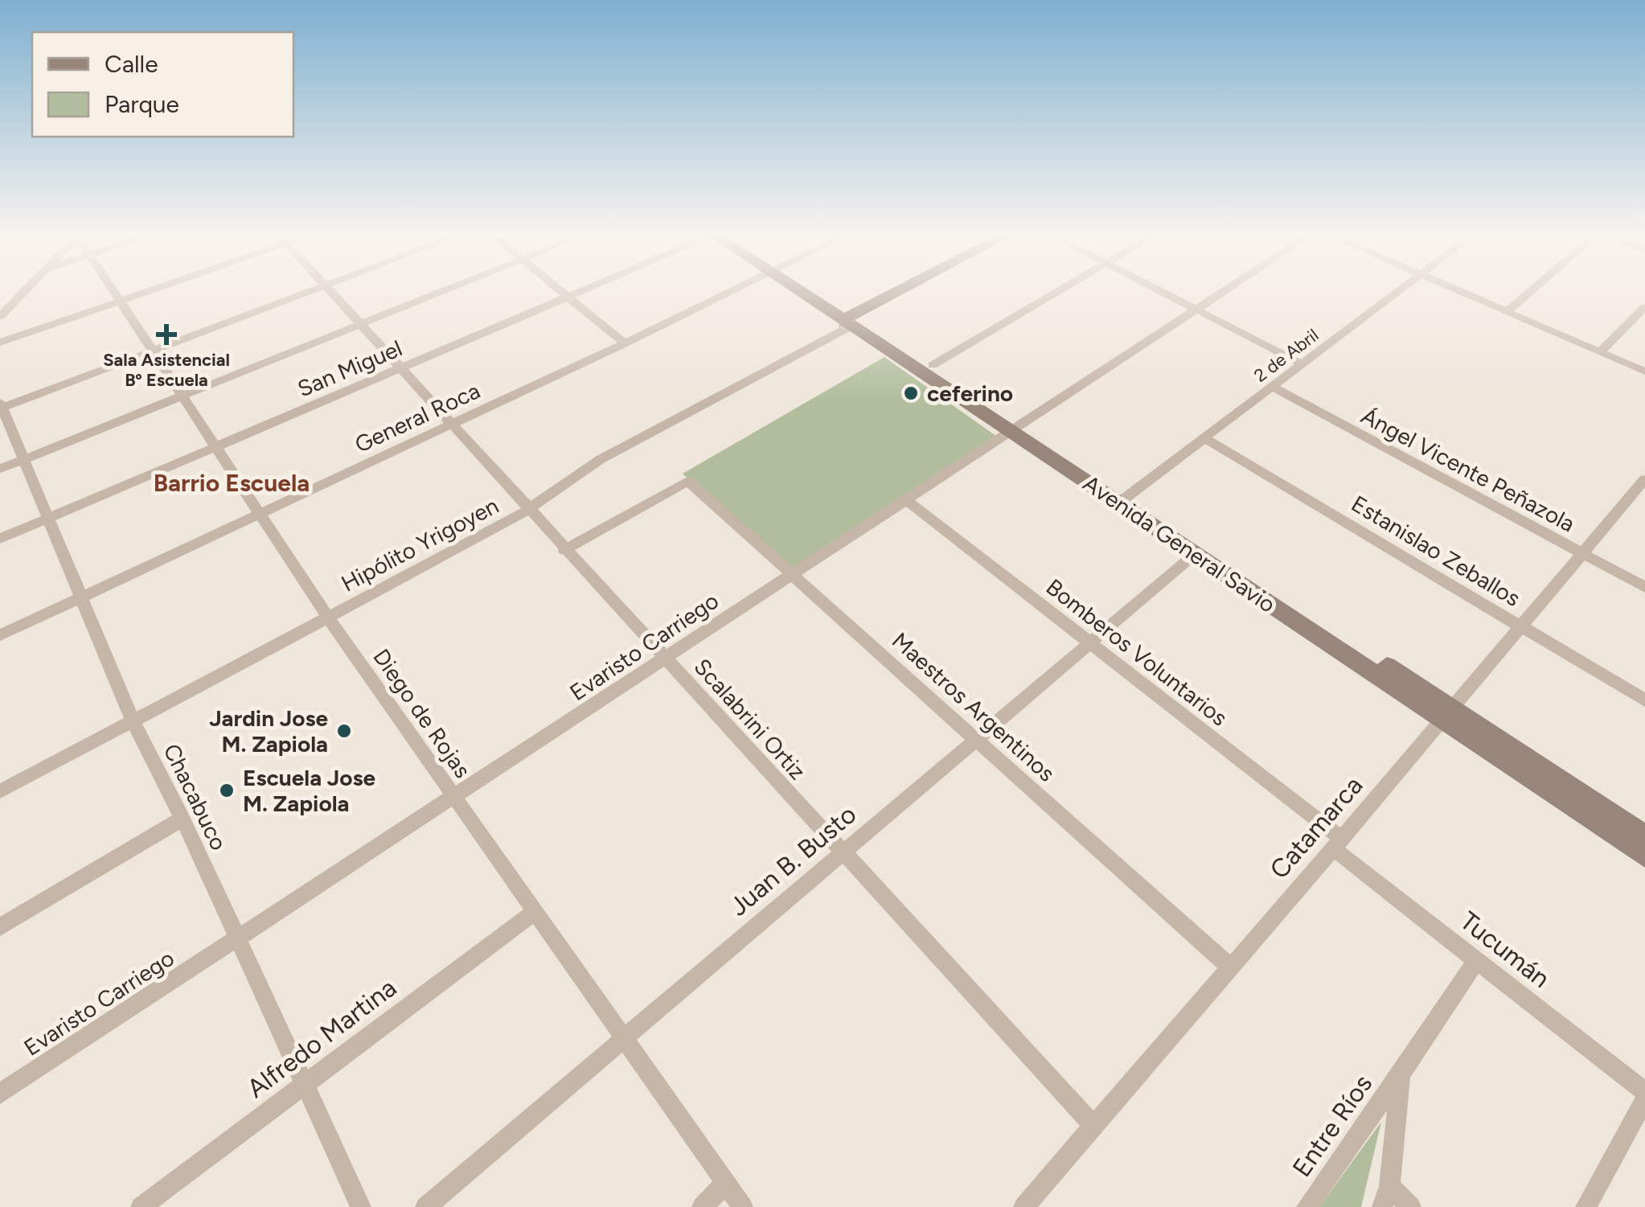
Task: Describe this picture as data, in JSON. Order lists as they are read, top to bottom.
{
  "streets": {
    "main road": ["Avenida General Savio"],
    "street": [
      "2 de Abril",
      "San Miguel",
      "General Roca",
      "Ángel Vicente Peñazola",
      "Hipólito Yrigoyen",
      "Estanislao Zeballos",
      "Evaristo Carriego",
      "Bomberos Voluntarios",
      "Maestros Argentinos",
      "Diego de Rojas",
      "Scalabrini Ortiz",
      "Chacabuco",
      "Catamarca",
      "Juan B. Busto",
      "Tucumán",
      "Alfredo Martina",
      "Entre Ríos"
    ]
  },
  "crossings": [
    ["2 de Abril", "Ángel Vicente Peñazola"],
    ["2 de Abril", "Avenida General Savio"],
    ["2 de Abril", "Estanislao Zeballos"],
    ["San Miguel", "Diego de Rojas"],
    ["San Miguel", "Scalabrini Ortiz"],
    ["San Miguel", "Chacabuco"],
    ["General Roca", "Diego de Rojas"],
    ["General Roca", "Scalabrini Ortiz"],
    ["General Roca", "Chacabuco"],
    ["Ángel Vicente Peñazola", "Catamarca"],
    ["Avenida General Savio", "Hipólito Yrigoyen"],
    ["Avenida General Savio", "Evaristo Carriego"],
    ["Avenida General Savio", "Catamarca"],
    ["Avenida General Savio", "Juan B. Busto"],
    ["Hipólito Yrigoyen", "Diego de Rojas"],
    ["Hipólito Yrigoyen", "Scalabrini Ortiz"],
    ["Hipólito Yrigoyen", "Chacabuco"],
    ["Estanislao Zeballos", "Catamarca"],
    ["Evaristo Carriego", "Bomberos Voluntarios"],
    ["Evaristo Carriego", "Maestros Argentinos"],
    ["Evaristo Carriego", "Diego de Rojas"],
    ["Evaristo Carriego", "Scalabrini Ortiz"],
    ["Evaristo Carriego", "Chacabuco"],
    ["Bomberos Voluntarios", "Catamarca"],
    ["Bomberos Voluntarios", "Juan B. Busto"],
    ["Bomberos Voluntarios", "Tucumán"],
    ["Maestros Argentinos", "Scalabrini Ortiz"],
    ["Maestros Argentinos", "Catamarca"],
    ["Maestros Argentinos", "Juan B. Busto"],
    ["Diego de Rojas", "Juan B. Busto"],
    ["Diego de Rojas", "Alfredo Martina"],
    ["Scalabrini Ortiz", "Catamarca"],
    ["Scalabrini Ortiz", "Juan B. Busto"],
    ["Chacabuco", "Alfredo Martina"],
    ["Catamarca", "Tucumán"],
    ["Tucumán", "Entre Ríos"]
  ],
  "districts": ["Barrio Escuela"],
  "places": {
    "health": ["Sala Asistencial Bº Escuela"],
    "other": ["ceferino", "Jardin Jose M. Zapiola", "Escuela Jose M. Zapiola"]
  },
  "legend": ["Calle", "Parque"]
}
